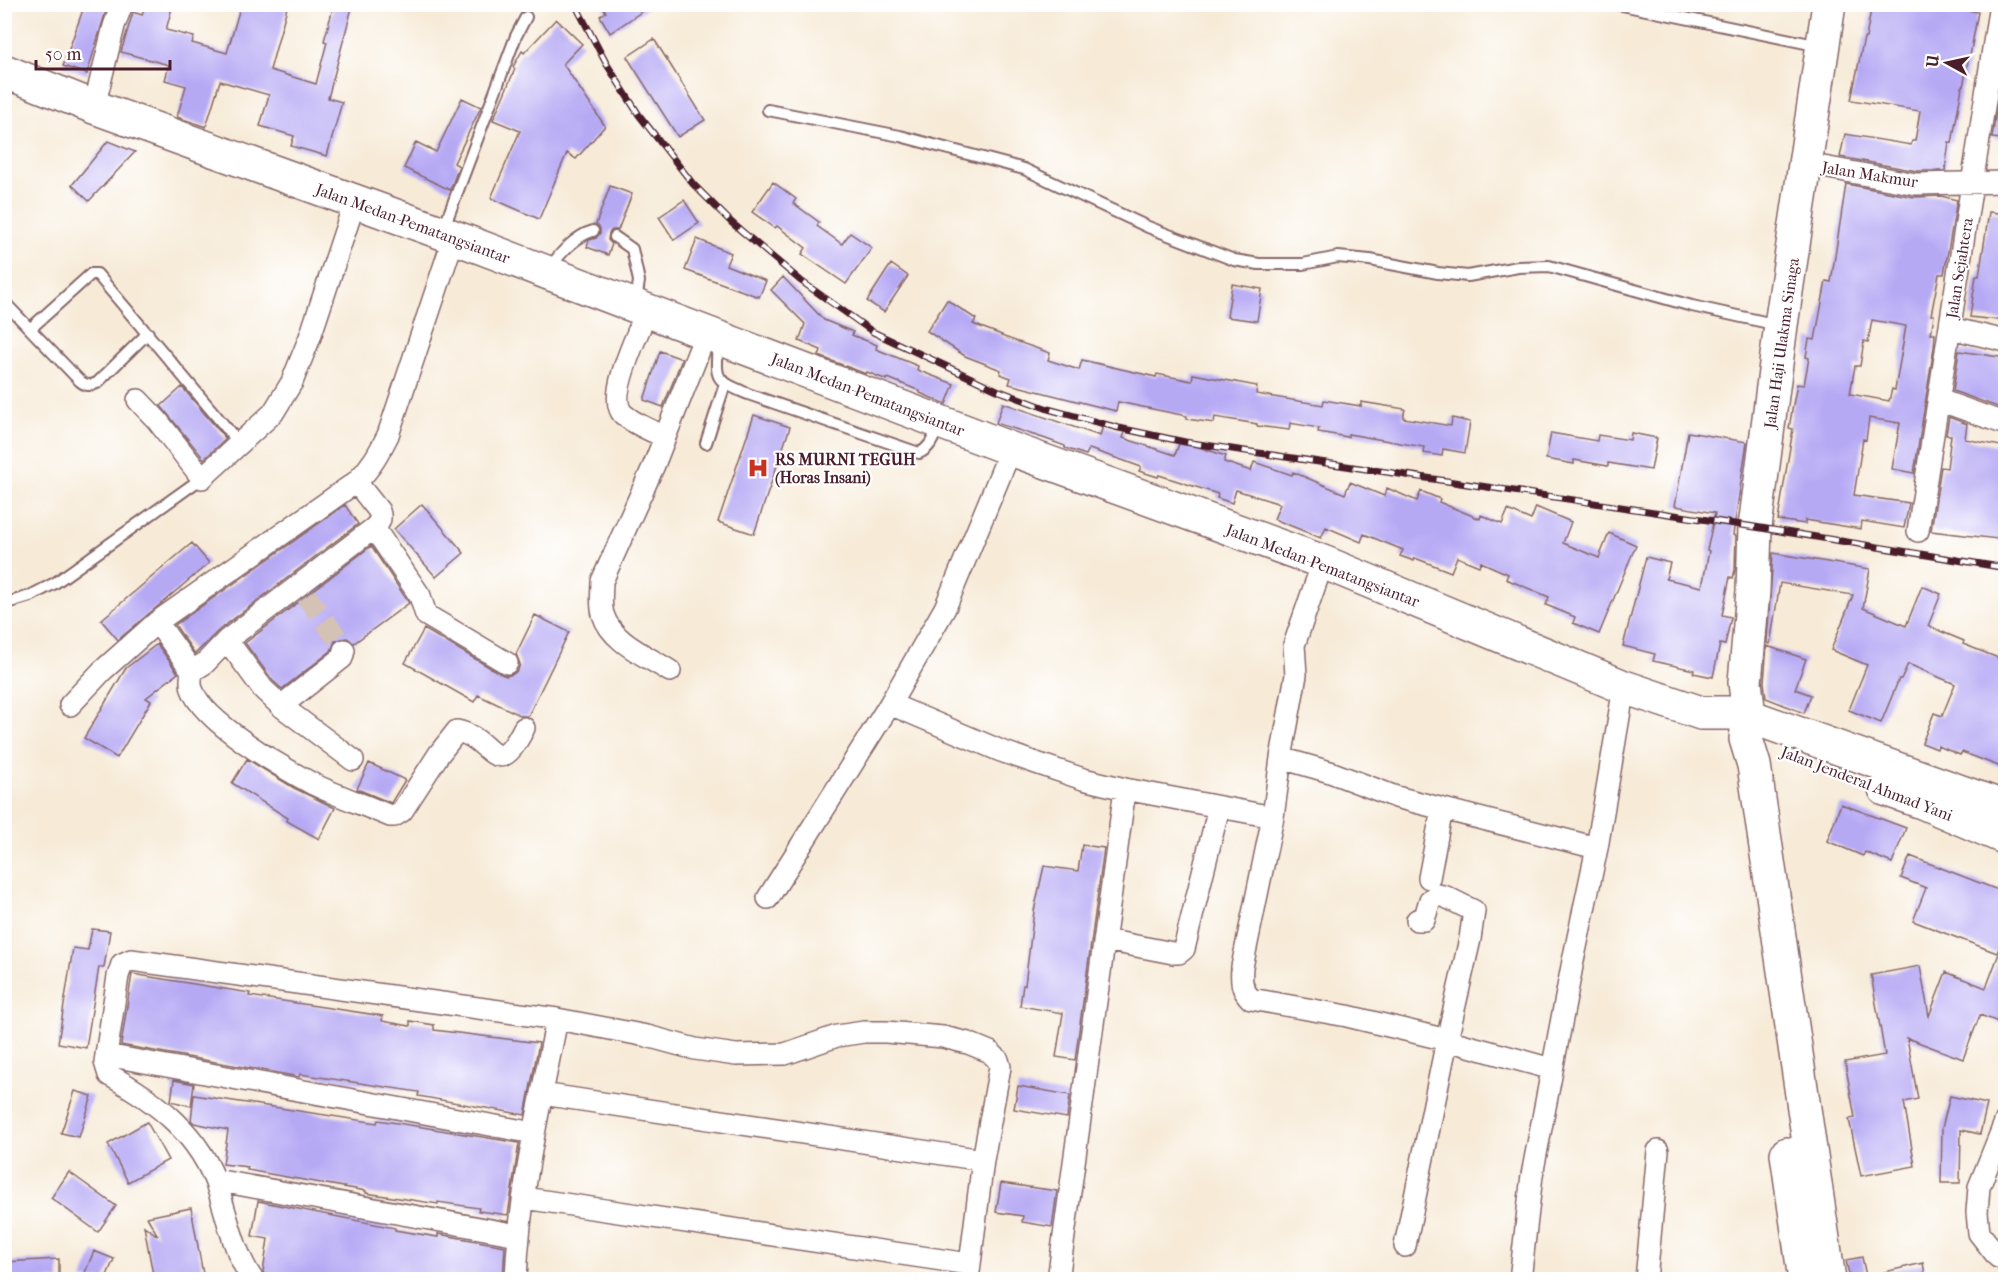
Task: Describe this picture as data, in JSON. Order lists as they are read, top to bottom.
{
  "streets": {
    "main road": ["Jalan Medan-Pematangsiantar", "Jalan Haji Ulakma Sinaga", "Jalan Jenderal Ahmad Yani"],
    "street": ["Jalan Makmur", "Jalan Sejahtera"]
  },
  "crossings": [
    ["Jalan Makmur", "Jalan Sejahtera"],
    ["Jalan Makmur", "Jalan Haji Ulakma Sinaga"],
    ["Jalan Medan-Pematangsiantar", "Jalan Haji Ulakma Sinaga"],
    ["Jalan Medan-Pematangsiantar", "Jalan Jenderal Ahmad Yani"],
    ["Jalan Haji Ulakma Sinaga", "Jalan Jenderal Ahmad Yani"]
  ],
  "places": {
    "hospital": ["RS MURNI TEGUH (Horas Insani)"]
  },
  "scale_bar": "50 m",
  "north": "left"
}
